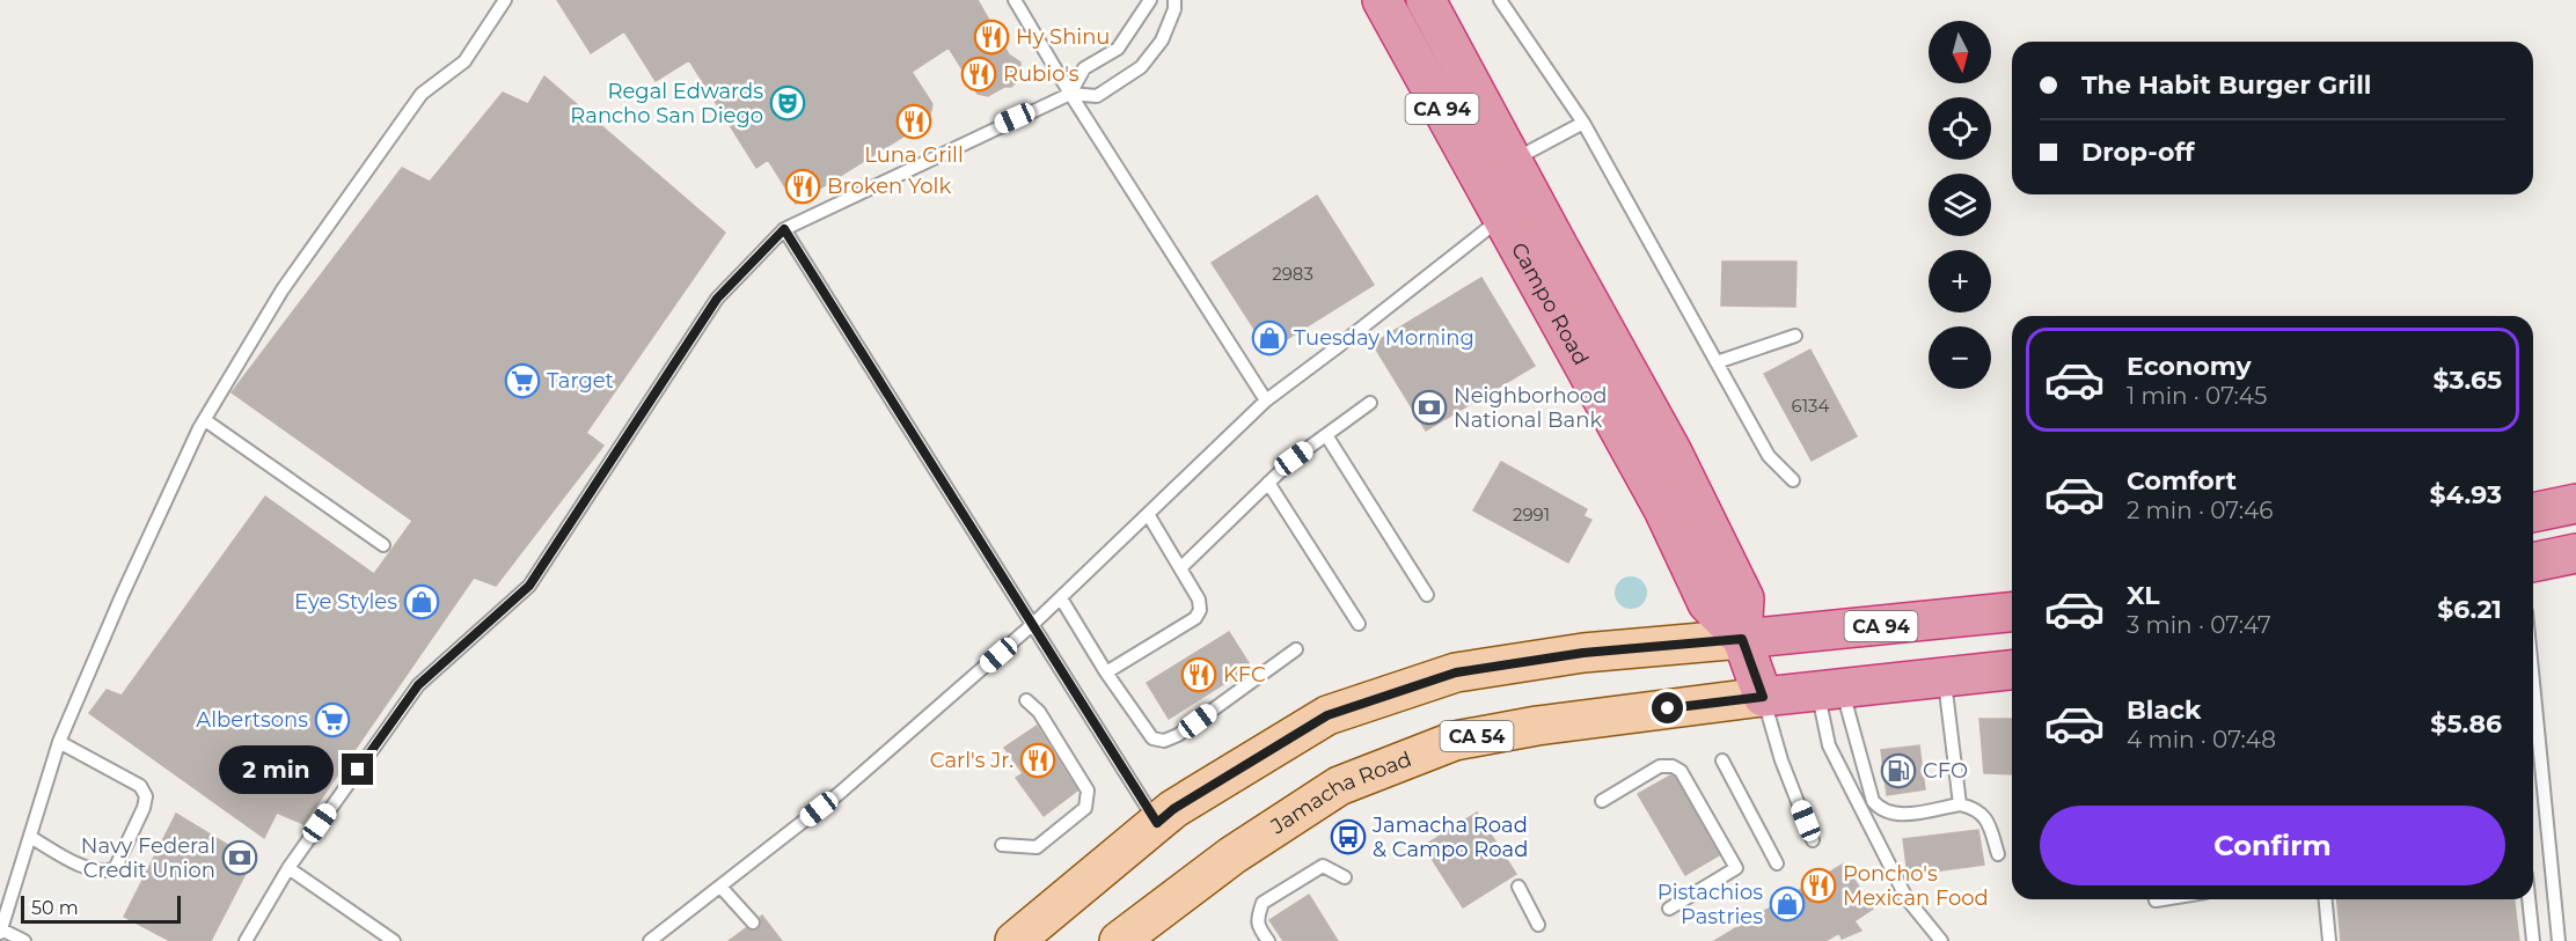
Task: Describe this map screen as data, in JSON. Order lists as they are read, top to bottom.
{
  "streets": {
    "highway": ["CA 94", "Campo Road"],
    "main road": ["CA 54", "Jamacha Road"]
  },
  "crossings": [
    ["CA 94", "Campo Road"],
    ["Campo Road", "Jamacha Road"]
  ],
  "places": {
    "restaurant": [
      "Hy Shinu",
      "Rubio's",
      "Luna Grill",
      "Broken Yolk",
      "KFC",
      "Carl's Jr.",
      "Poncho's Mexican Food"
    ],
    "theatre": ["Regal Edwards Rancho San Diego"],
    "shop": ["Tuesday Morning", "Eye Styles", "Pistachios Pastries"],
    "supermarket": ["Target", "Albertsons"],
    "bank": ["Neighborhood National Bank", "Navy Federal Credit Union"],
    "fuel station": ["CFO"],
    "bus stop": ["Jamacha Road & Campo Road"]
  },
  "house_numbers": ["2983", "6134", "2991"],
  "scale_bar": "50 m",
  "north": "bottom",
  "page": {
    "map_buttons": ["+", "−"],
    "banner": ["The Habit Burger Grill", "Drop-off"],
    "list": [
      {
        "name": "Economy",
        "note": "1 min · 07:45",
        "value": "$3.65"
      },
      {
        "name": "Comfort",
        "note": "2 min · 07:46",
        "value": "$4.93"
      },
      {
        "name": "XL",
        "note": "3 min · 07:47",
        "value": "$6.21"
      },
      {
        "name": "Black",
        "note": "4 min · 07:48",
        "value": "$5.86"
      }
    ],
    "bubble": "2 min",
    "buttons": "Confirm",
    "scale": "50 m"
  }
}
